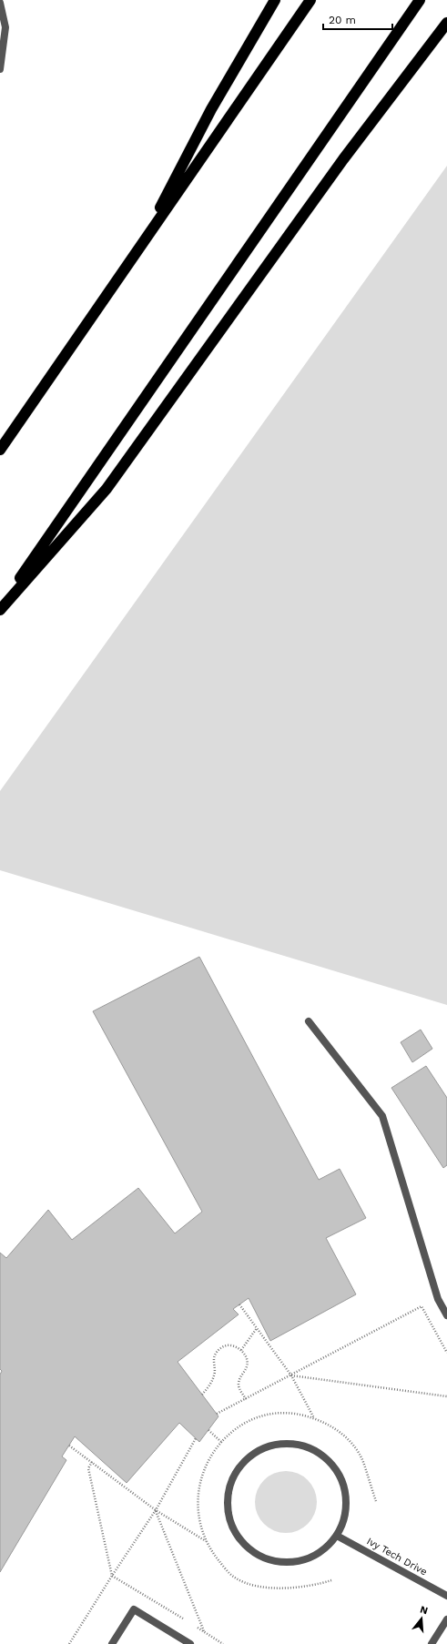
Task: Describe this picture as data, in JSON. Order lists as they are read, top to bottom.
{
  "streets": {
    "street": ["Ivy Tech Drive"]
  },
  "scale_bar": "20 m",
  "north": "top"
}
